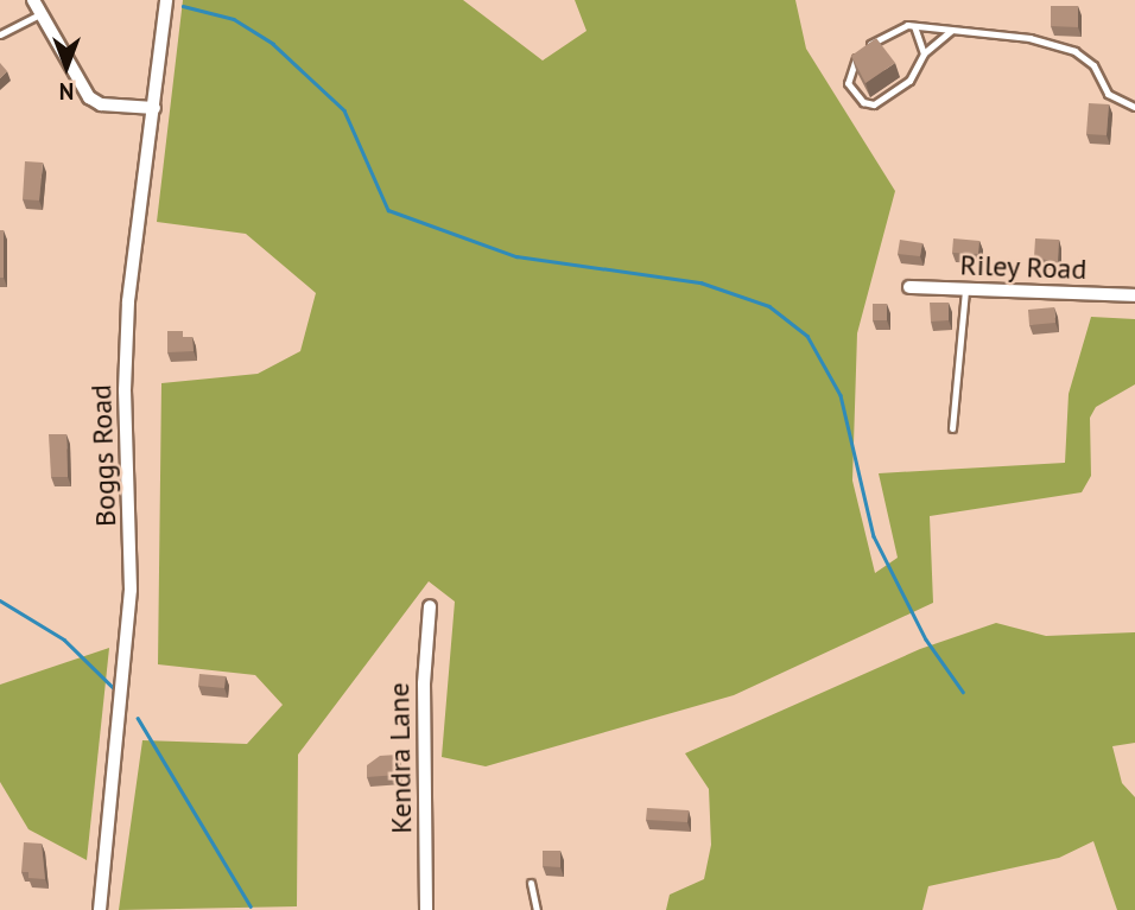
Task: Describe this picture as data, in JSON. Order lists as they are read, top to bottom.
{
  "streets": {
    "street": ["Riley Road", "Boggs Road", "Kendra Lane"]
  },
  "north": "bottom"
}
